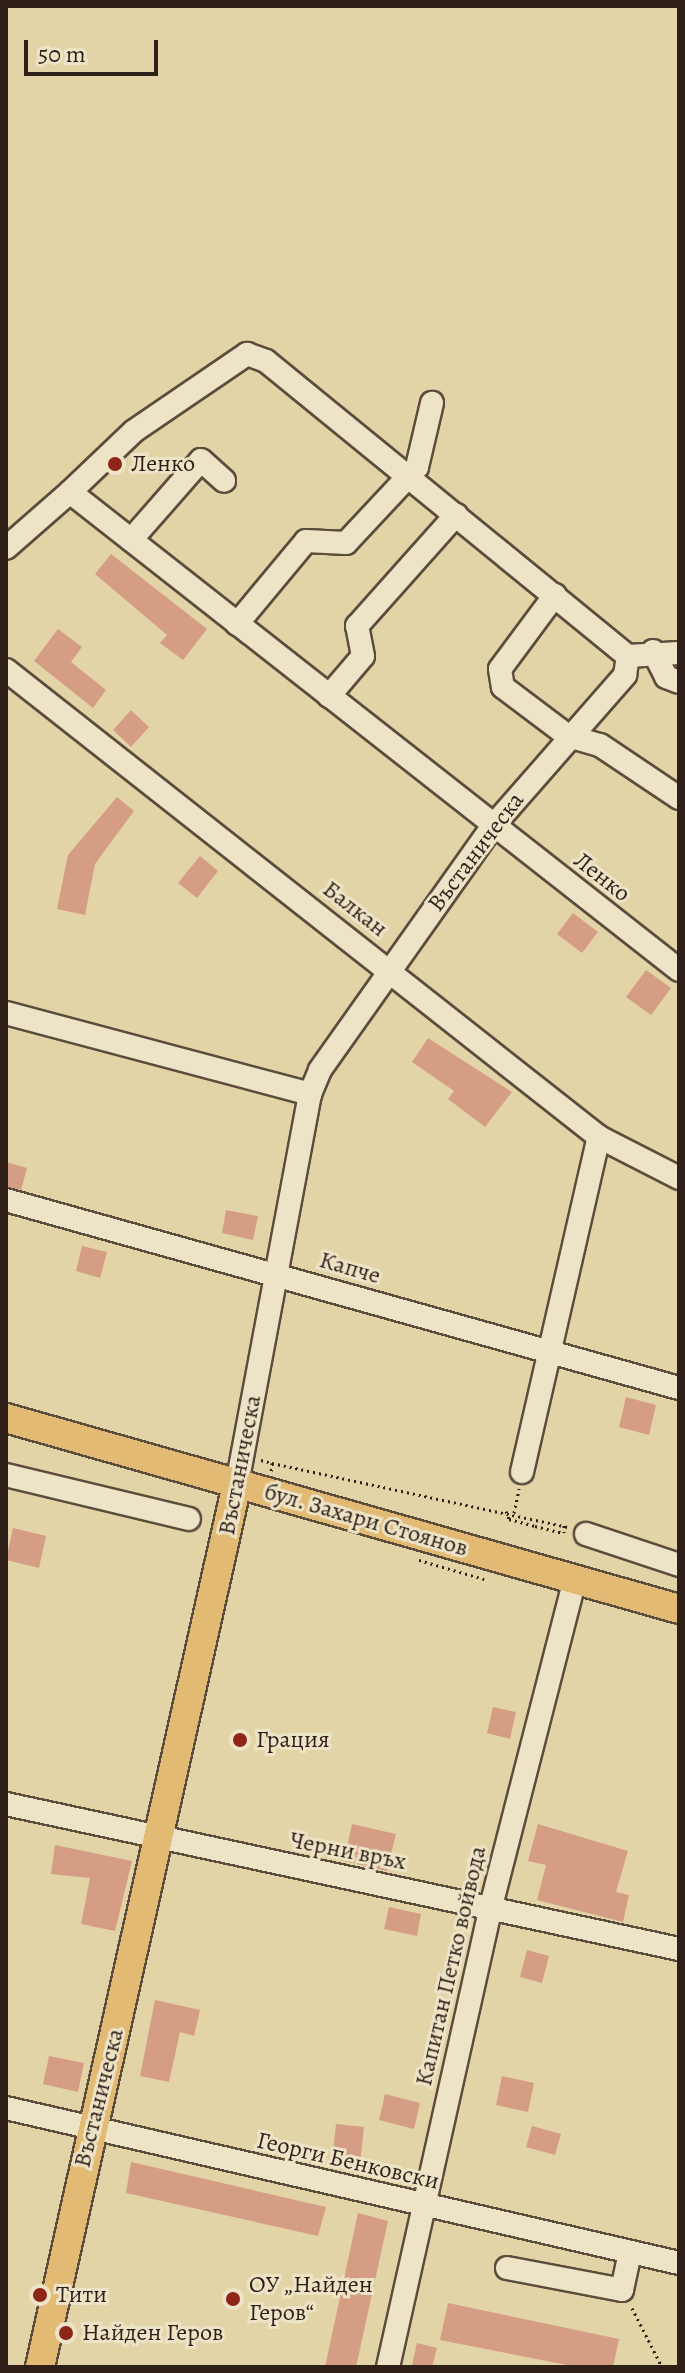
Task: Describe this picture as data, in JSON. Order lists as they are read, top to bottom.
{
  "streets": {
    "main road": ["Въстаническа", "бул. Захари Стоянов"],
    "street": [
      "Ленко",
      "Балкан",
      "Капче",
      "Черни връх",
      "Капитан Петко войвода",
      "Георги Бенковски"
    ]
  },
  "crossings": [
    ["Въстаническа", "Ленко"],
    ["Въстаническа", "Балкан"],
    ["Въстаническа", "Капче"],
    ["Въстаническа", "бул. Захари Стоянов"],
    ["Въстаническа", "Черни връх"],
    ["Въстаническа", "Георги Бенковски"],
    ["бул. Захари Стоянов", "Капитан Петко войвода"],
    ["Черни връх", "Капитан Петко войвода"],
    ["Капитан Петко войвода", "Георги Бенковски"]
  ],
  "places": [
    "Ленко",
    "Грация",
    "Тити",
    "ОУ „Найден Геров“",
    "Найден Геров"
  ],
  "scale_bar": "50 m"
}
